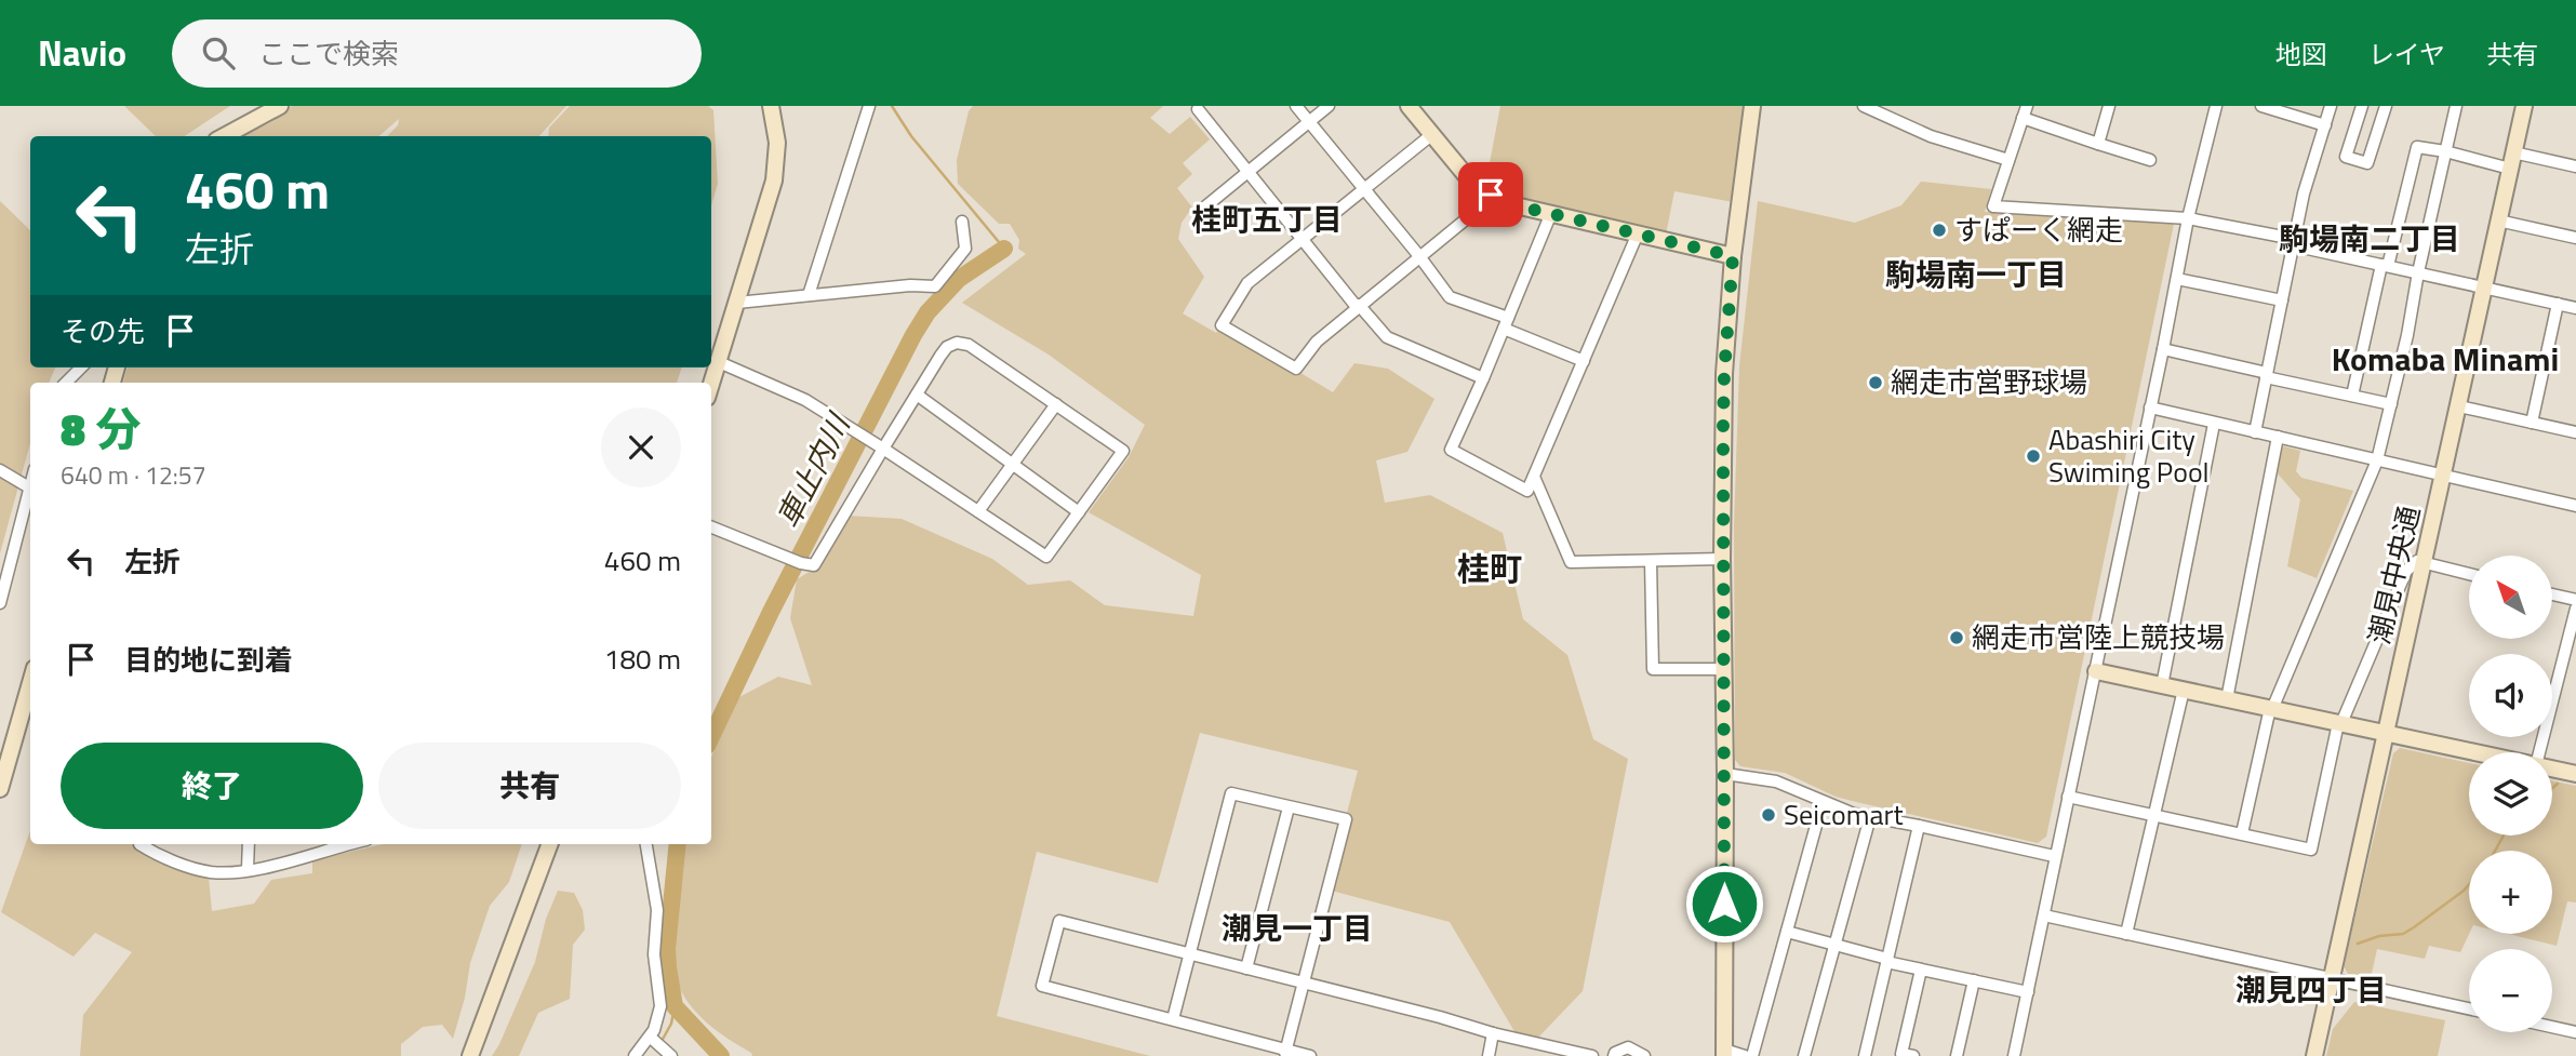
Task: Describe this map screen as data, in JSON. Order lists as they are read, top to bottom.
{
  "streets": {
    "street": ["潮見中央通"]
  },
  "districts": [
    "桂町五丁目",
    "駒場南二丁目",
    "駒場南一丁目",
    "Komaba Minami",
    "桂町",
    "潮見一丁目",
    "潮見四丁目"
  ],
  "water": ["車止内川"],
  "places": [
    "すぱーく網走",
    "網走市営野球場",
    "Abashiri City Swiming Pool",
    "網走市営陸上競技場",
    "Seicomart"
  ],
  "north": "top left",
  "page": {
    "header": "Navio",
    "search": "ここで検索",
    "nav": ["地図", "レイヤ", "共有"],
    "turn": ["460 m", "左折"],
    "then": "その先",
    "heading": ["8 分", "640 m · 12:57"],
    "list": [
      {
        "name": "左折",
        "value": "460 m"
      },
      {
        "name": "目的地に到着",
        "value": "180 m"
      }
    ],
    "map_buttons": ["+", "−"],
    "buttons": ["終了", "共有"]
  }
}
